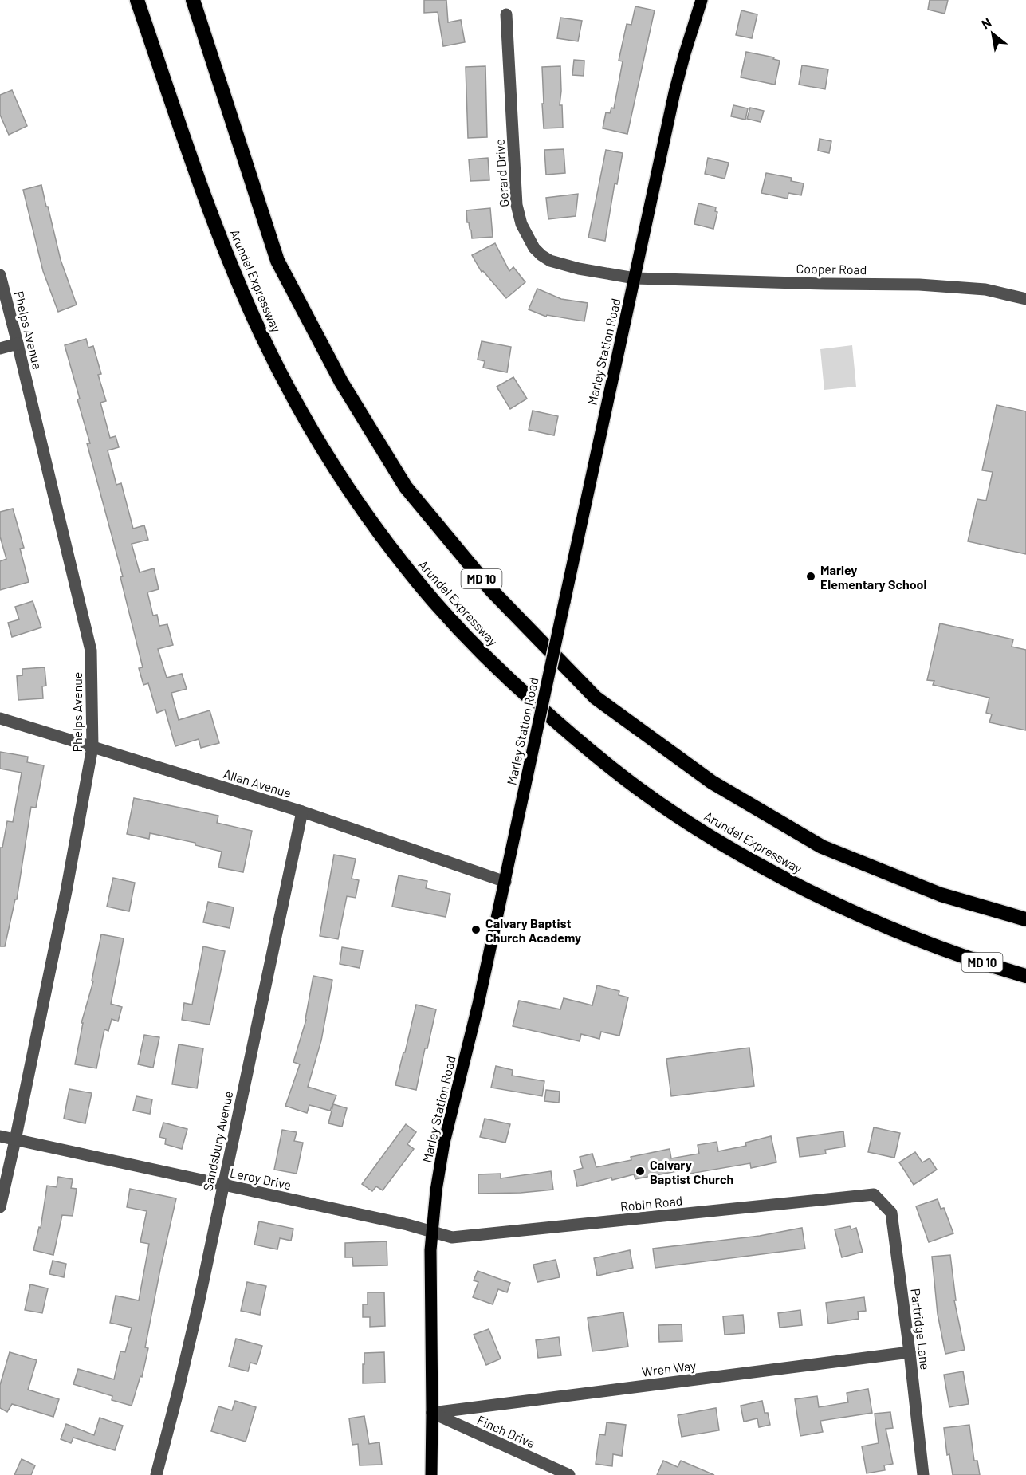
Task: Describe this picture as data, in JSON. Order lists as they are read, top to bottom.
{
  "streets": {
    "highway": ["Arundel Expressway", "MD 10"],
    "main road": ["Marley Station Road"],
    "street": [
      "Gerard Drive",
      "Cooper Road",
      "Phelps Avenue",
      "Allan Avenue",
      "Sandsbury Avenue",
      "Leroy Drive",
      "Robin Road",
      "Partridge Lane",
      "Wren Way",
      "Finch Drive"
    ]
  },
  "crossings": [
    ["Gerard Drive", "Cooper Road"],
    ["Gerard Drive", "Marley Station Road"],
    ["Cooper Road", "Marley Station Road"],
    ["Phelps Avenue", "Allan Avenue"],
    ["Phelps Avenue", "Leroy Drive"],
    ["Marley Station Road", "Allan Avenue"],
    ["Marley Station Road", "Leroy Drive"],
    ["Marley Station Road", "Robin Road"],
    ["Marley Station Road", "Wren Way"],
    ["Marley Station Road", "Finch Drive"],
    ["Allan Avenue", "Sandsbury Avenue"],
    ["Sandsbury Avenue", "Leroy Drive"],
    ["Leroy Drive", "Robin Road"],
    ["Robin Road", "Partridge Lane"],
    ["Partridge Lane", "Wren Way"],
    ["Wren Way", "Finch Drive"]
  ],
  "places": ["Marley Elementary School", "Calvary Baptist Church Academy", "Calvary Baptist Church"],
  "north": "top left"
}
